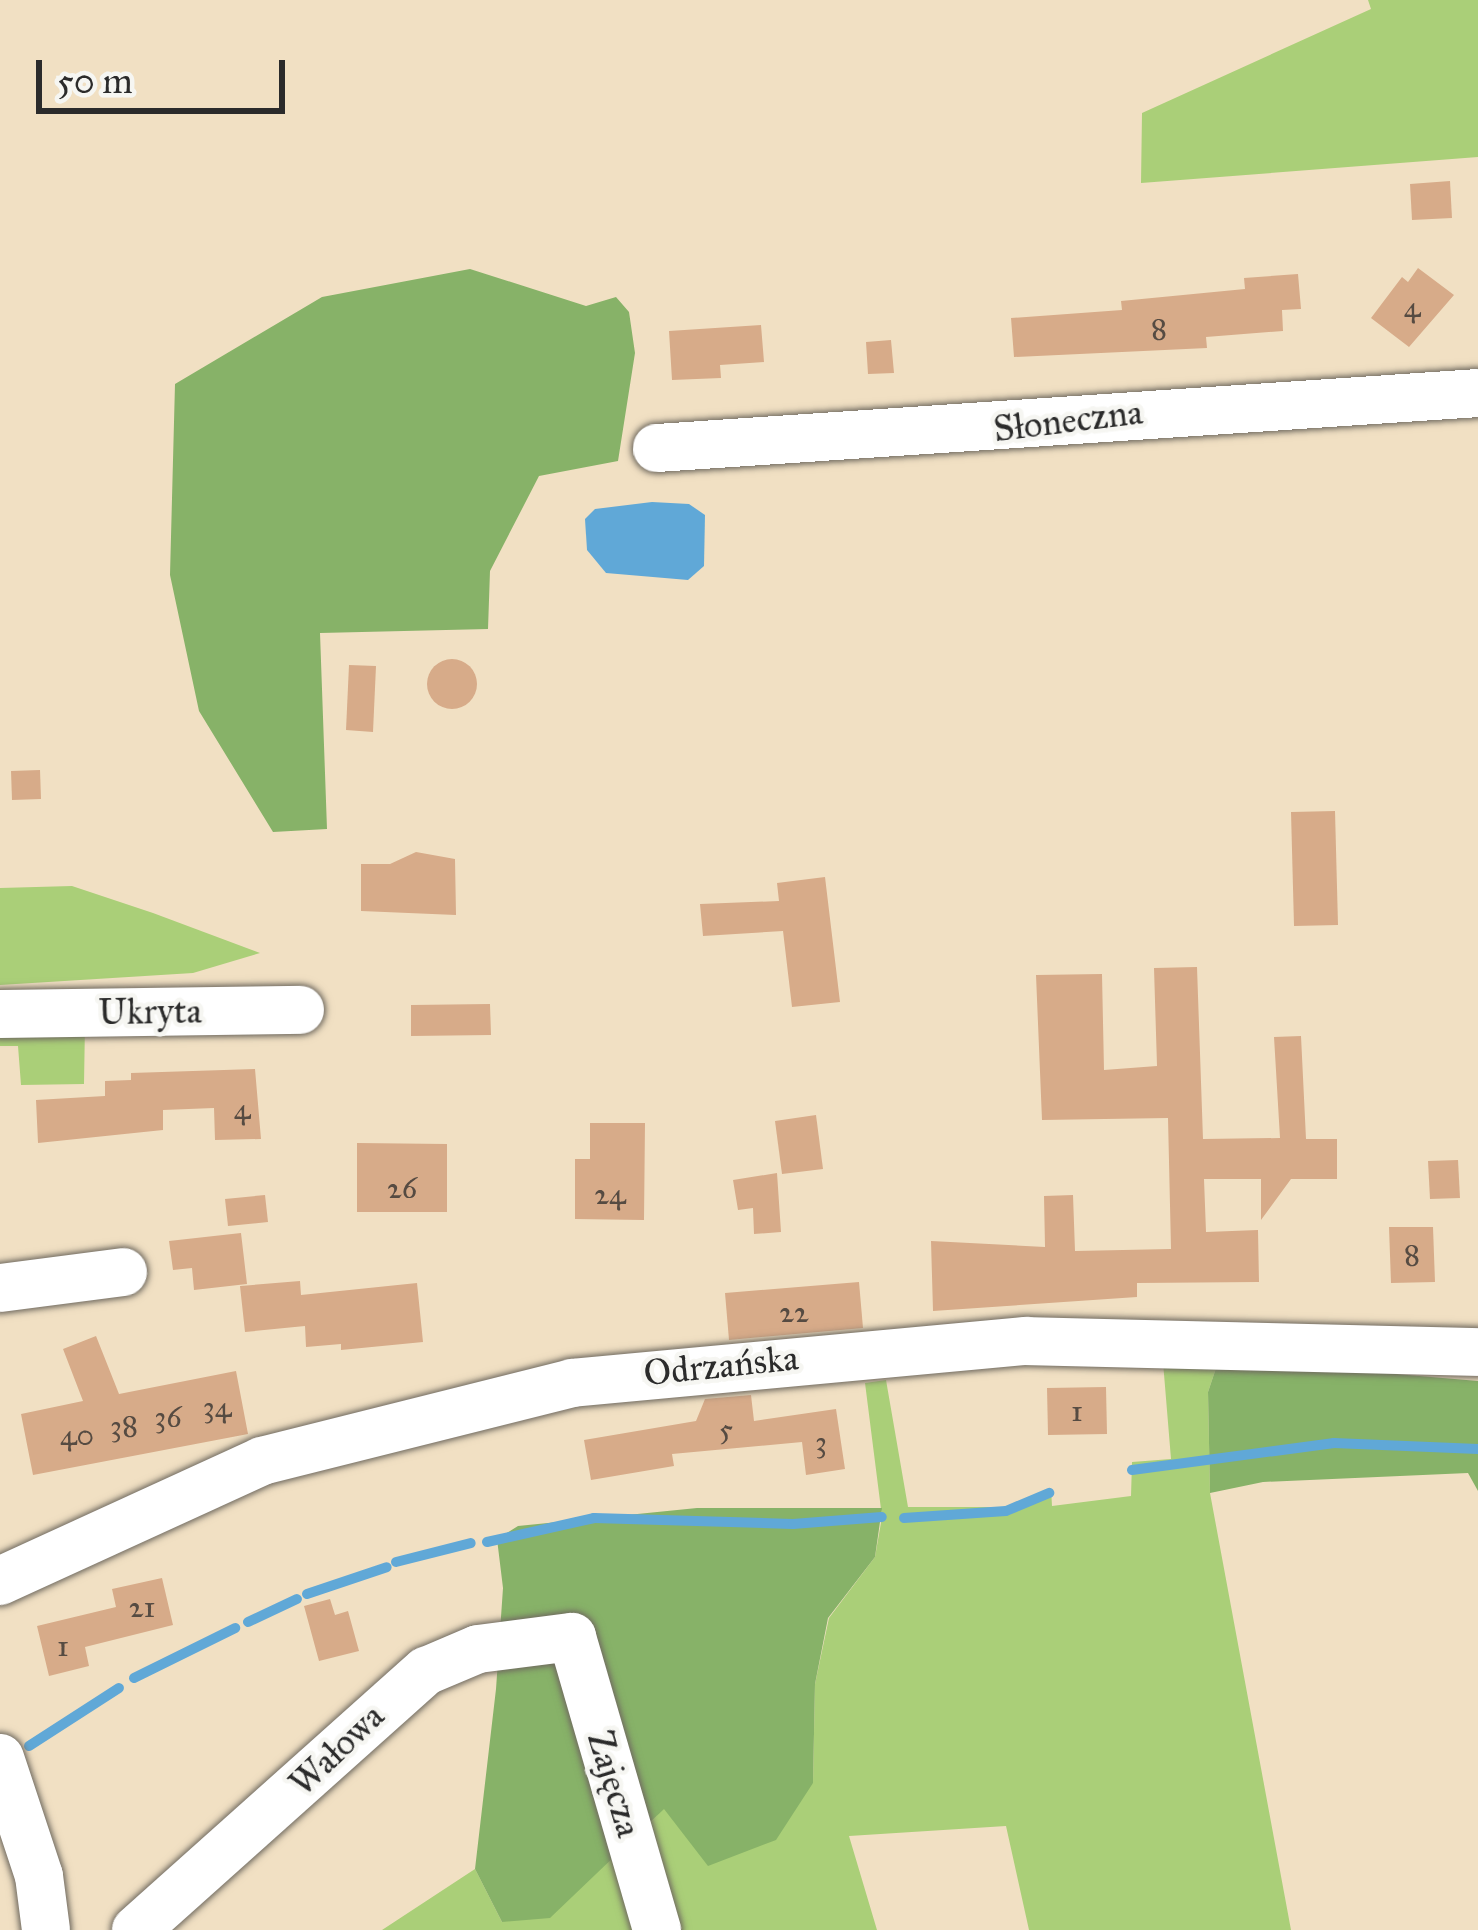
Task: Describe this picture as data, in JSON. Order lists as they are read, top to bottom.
{
  "streets": {
    "street": [
      "Słoneczna",
      "Ukryta",
      "Odrzańska",
      "Wałowa",
      "Zajęcza"
    ]
  },
  "crossings": [
    ["Wałowa", "Zajęcza"]
  ],
  "house_numbers": [
    "4",
    "8",
    "4",
    "26",
    "24",
    "8",
    "22",
    "34",
    "1",
    "36",
    "38",
    "5",
    "40",
    "3",
    "21",
    "1"
  ],
  "scale_bar": "50 m"
}
